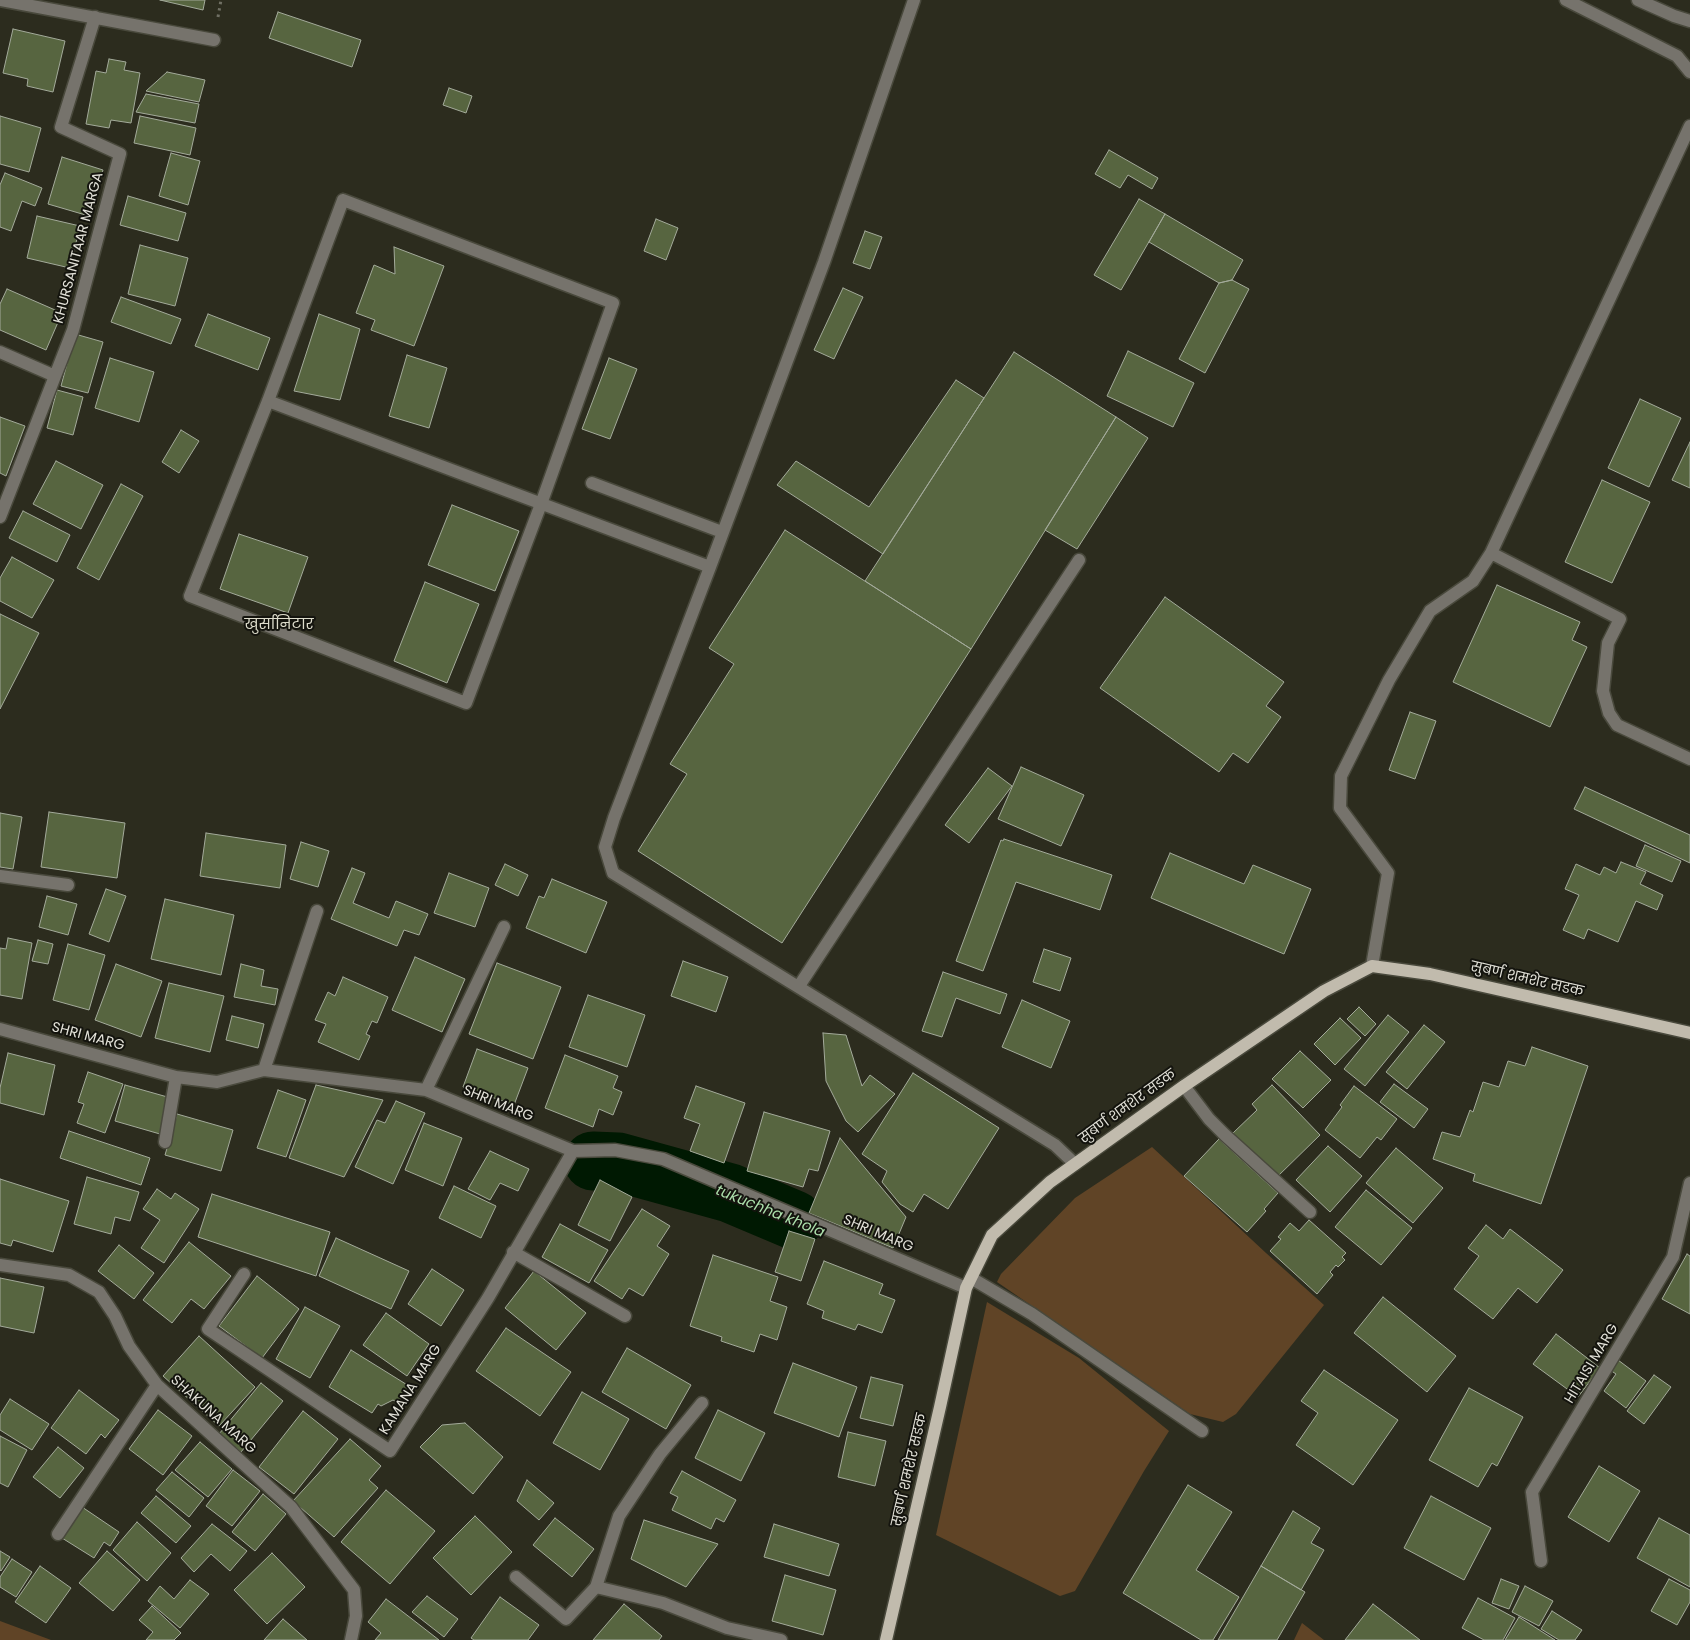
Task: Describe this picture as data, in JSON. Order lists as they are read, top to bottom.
{
  "streets": {
    "main road": ["सुबर्ण शमशेर सडक"],
    "street": [
      "KHURSANITAAR MARGA",
      "SHRI MARG",
      "HITAISI MARG",
      "KAMANA MARG",
      "SHAKUNA MARG"
    ]
  },
  "crossings": [
    ["सुबर्ण शमशेर सडक", "SHRI MARG"],
    ["SHRI MARG", "KAMANA MARG"]
  ],
  "districts": ["खुर्सानिटार"],
  "water": ["tukuchha khola"]
}
